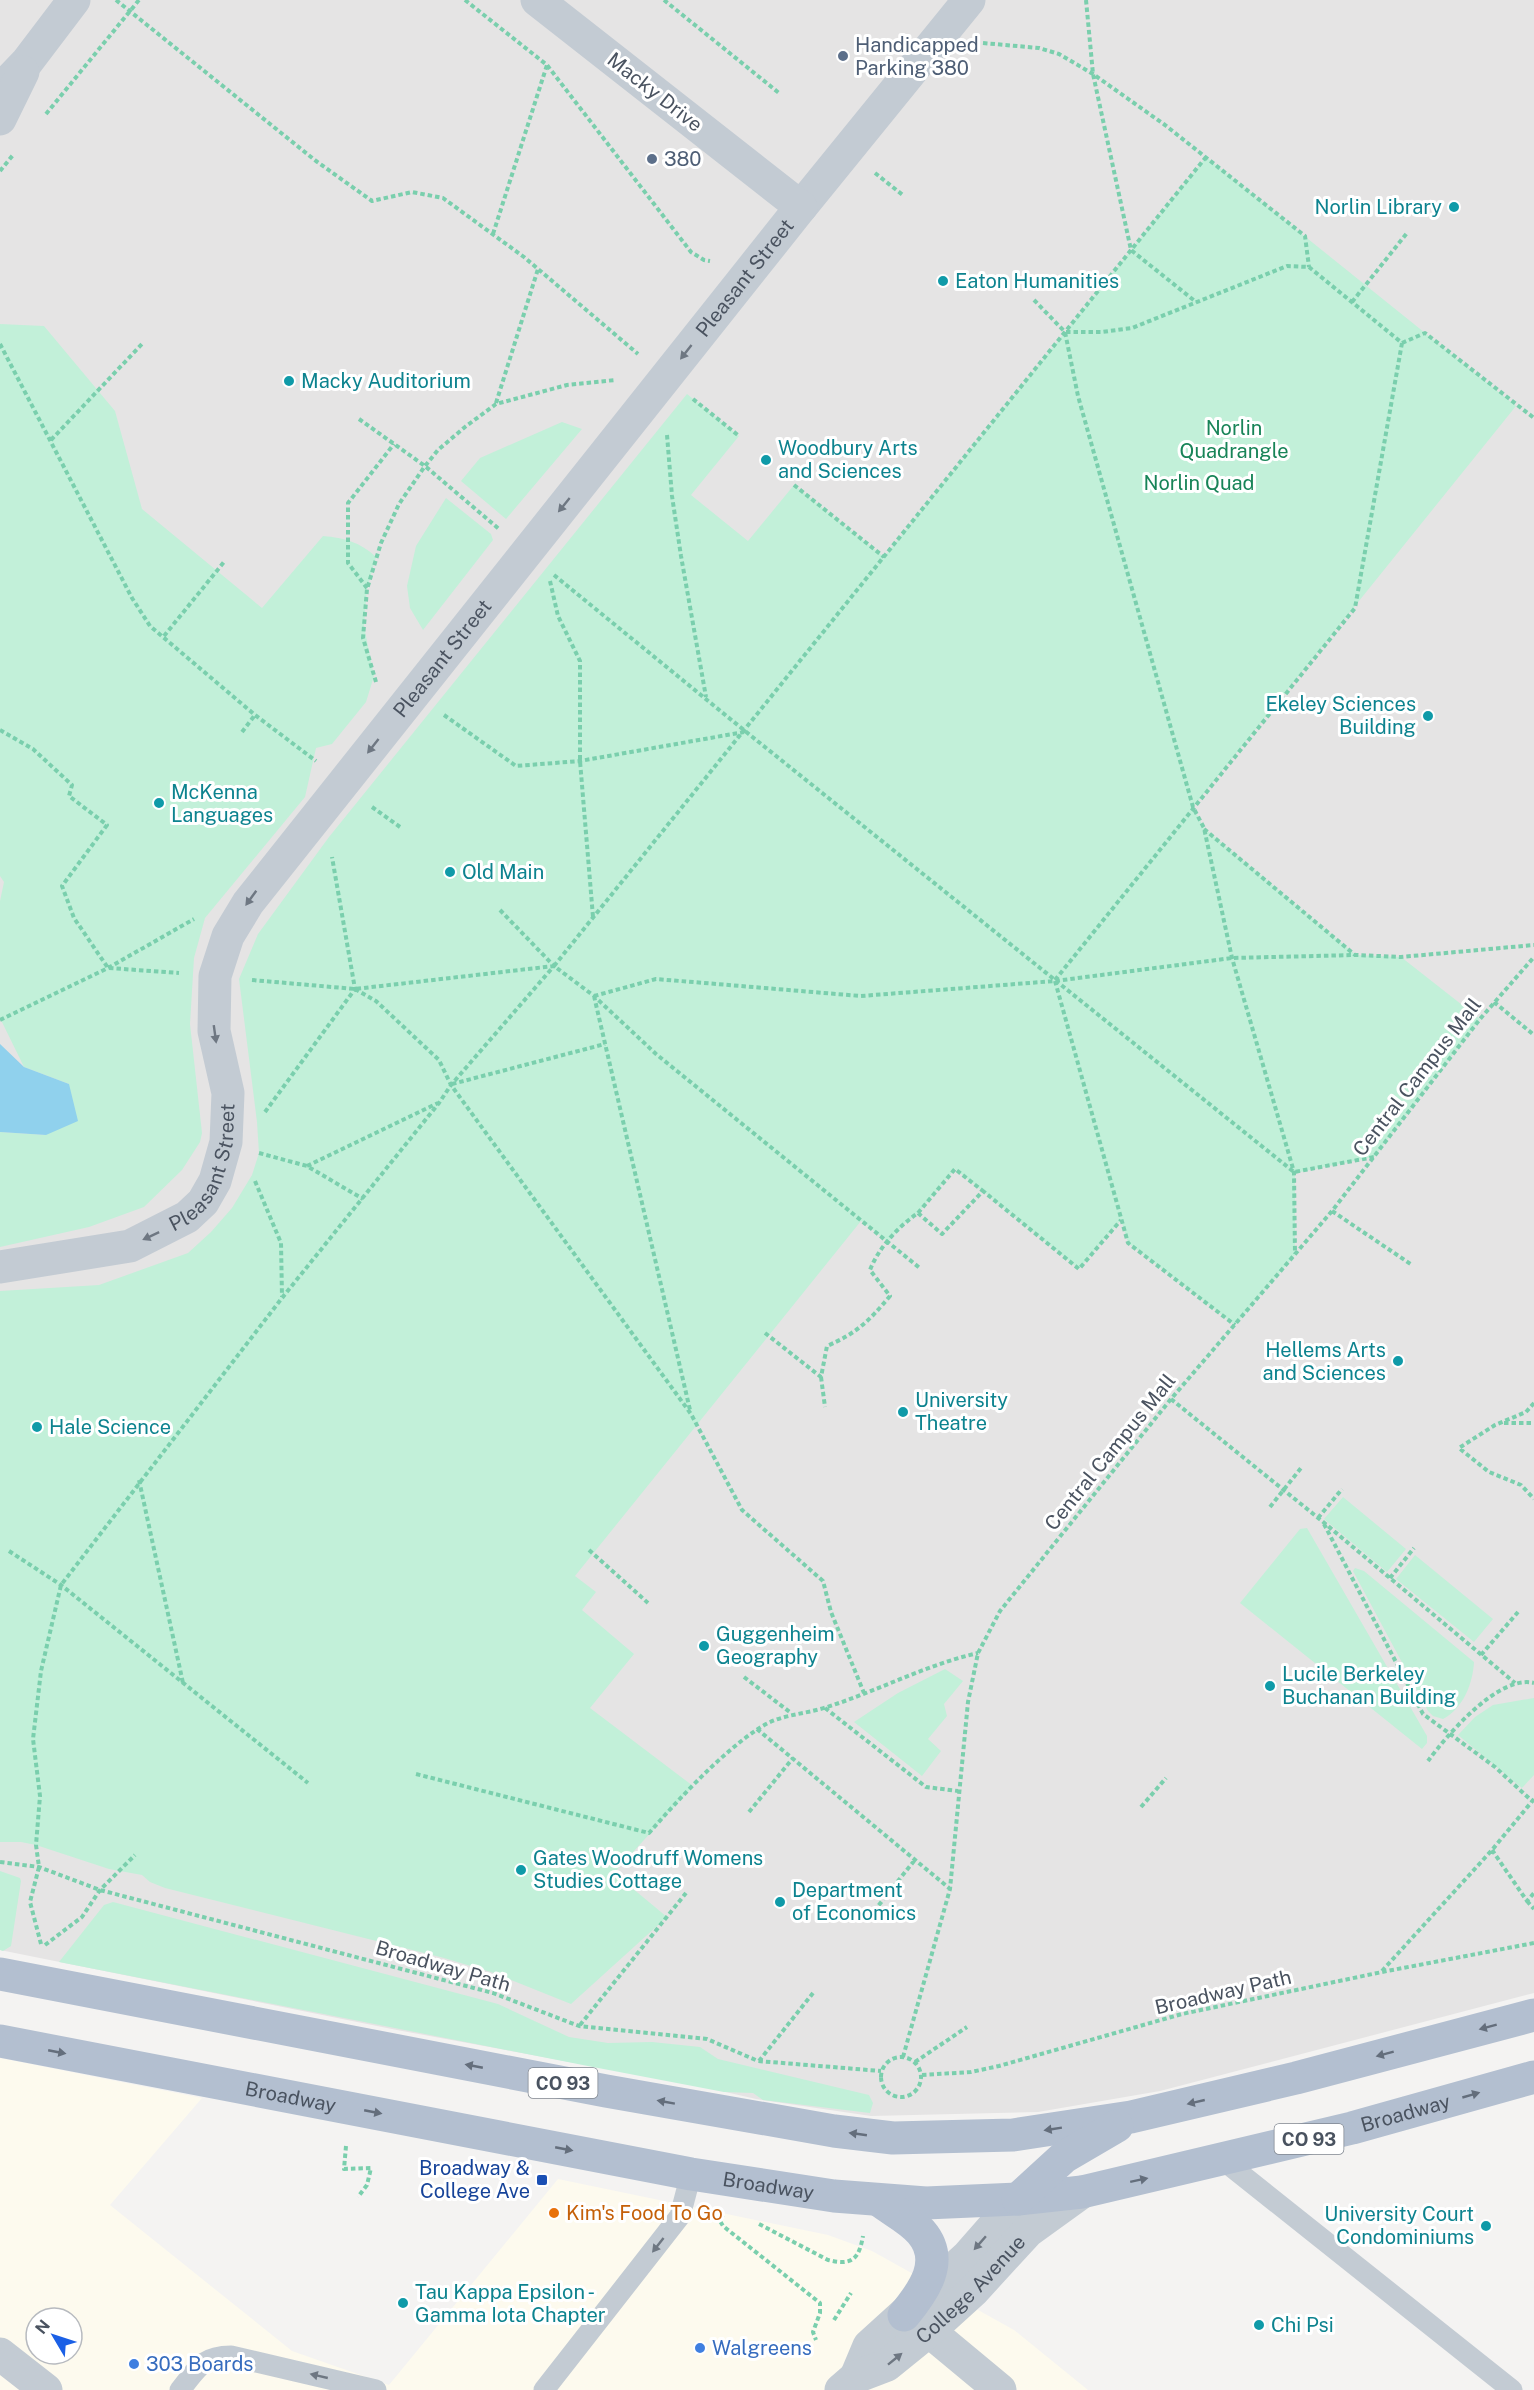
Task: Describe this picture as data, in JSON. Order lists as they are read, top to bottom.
{
  "streets": {
    "main road": ["CO 93", "Broadway"],
    "street": ["Macky Drive", "Pleasant Street", "College Avenue"],
    "path": ["Central Campus Mall", "Broadway Path"]
  },
  "crossings": [
    ["Macky Drive", "Pleasant Street"],
    ["Central Campus Mall", "Broadway Path"],
    ["Broadway", "College Avenue"]
  ],
  "one_way": ["Pleasant Street"],
  "parks": ["Norlin Quadrangle", "Norlin Quad"],
  "places": {
    "other": [
      "Handicapped Parking 380",
      "380",
      "Norlin Library",
      "Eaton Humanities",
      "Macky Auditorium",
      "Woodbury Arts and Sciences",
      "Ekeley Sciences Building",
      "McKenna Languages",
      "Old Main",
      "Hellems Arts and Sciences",
      "University Theatre",
      "Hale Science",
      "Guggenheim Geography",
      "Lucile Berkeley Buchanan Building",
      "Gates Woodruff Womens Studies Cottage",
      "Department of Economics",
      "Kim's Food To Go",
      "University Court Condominiums",
      "Tau Kappa Epsilon - Gamma Iota Chapter",
      "Chi Psi",
      "Walgreens",
      "303 Boards"
    ],
    "transit": ["Broadway & College Ave"]
  },
  "north": "top left"
}
